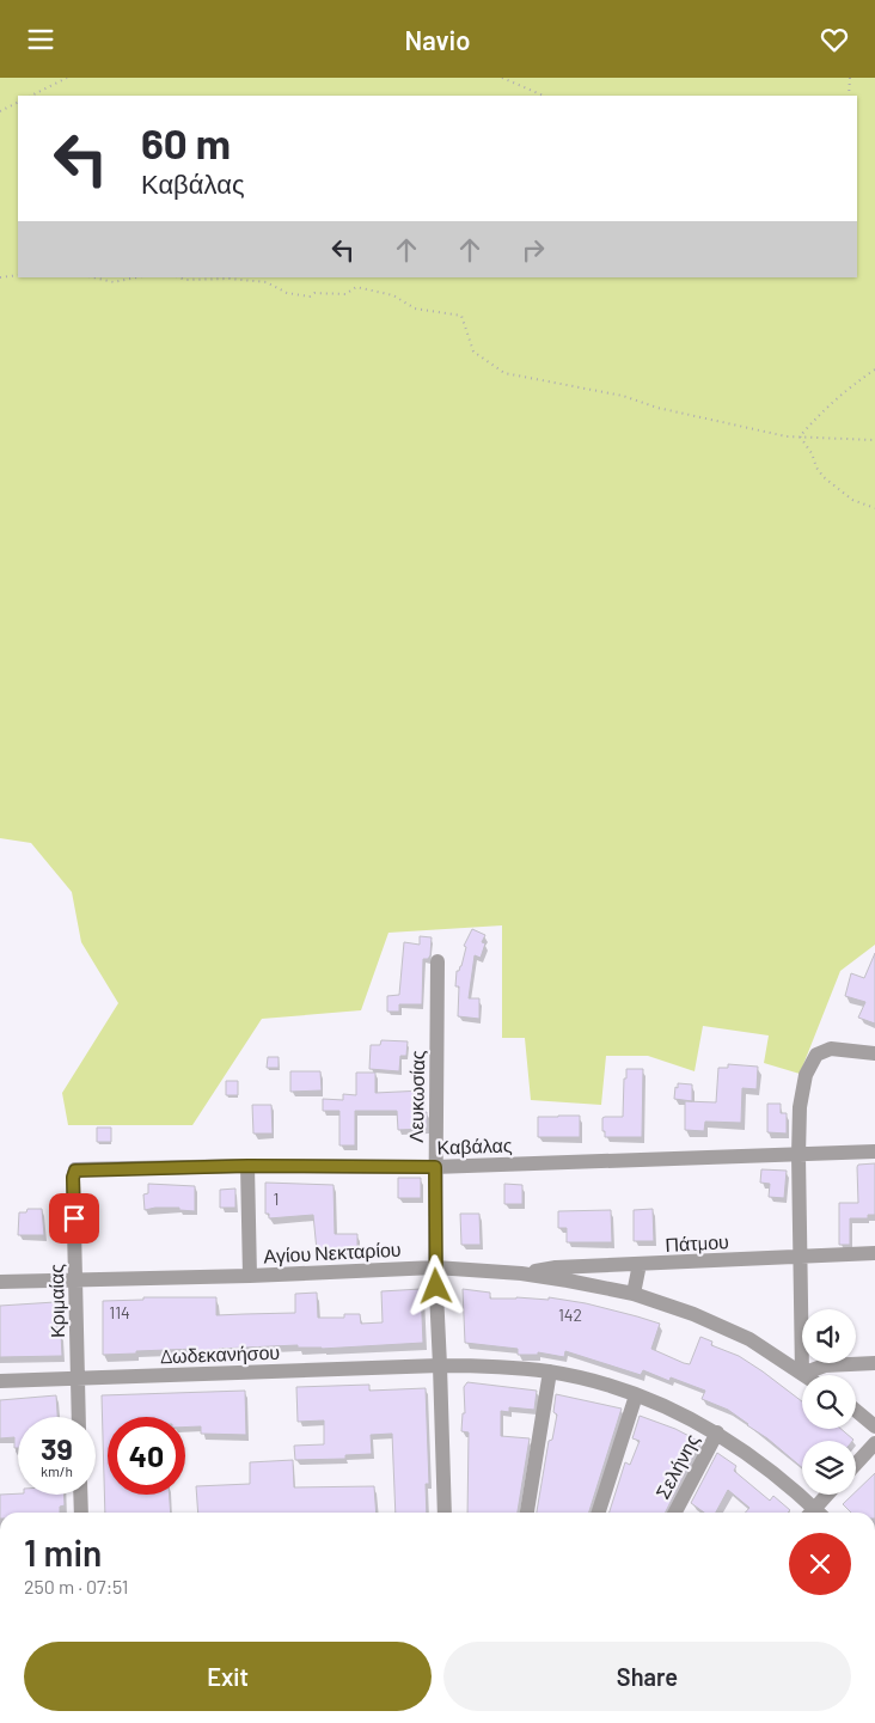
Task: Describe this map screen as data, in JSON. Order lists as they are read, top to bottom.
{
  "streets": {
    "street": [
      "Λευκωσίας",
      "Καβάλας",
      "Πάτμου",
      "Αγίου Νεκταρίου",
      "Κριμαίας",
      "Δωδεκανήσου",
      "Σελήνης"
    ]
  },
  "crossings": [
    ["Λευκωσίας", "Καβάλας"],
    ["Λευκωσίας", "Αγίου Νεκταρίου"],
    ["Λευκωσίας", "Δωδεκανήσου"],
    ["Καβάλας", "Κριμαίας"],
    ["Πάτμου", "Αγίου Νεκταρίου"],
    ["Αγίου Νεκταρίου", "Κριμαίας"],
    ["Κριμαίας", "Δωδεκανήσου"],
    ["Δωδεκανήσου", "Σελήνης"]
  ],
  "house_numbers": ["1", "114", "142"],
  "page": {
    "header": "Navio",
    "turn": ["60 m", "Καβάλας"],
    "speed": "39 km/h",
    "limit": "40",
    "heading": ["1 min", "250 m · 07:51"],
    "buttons": ["Exit", "Share"]
  }
}
